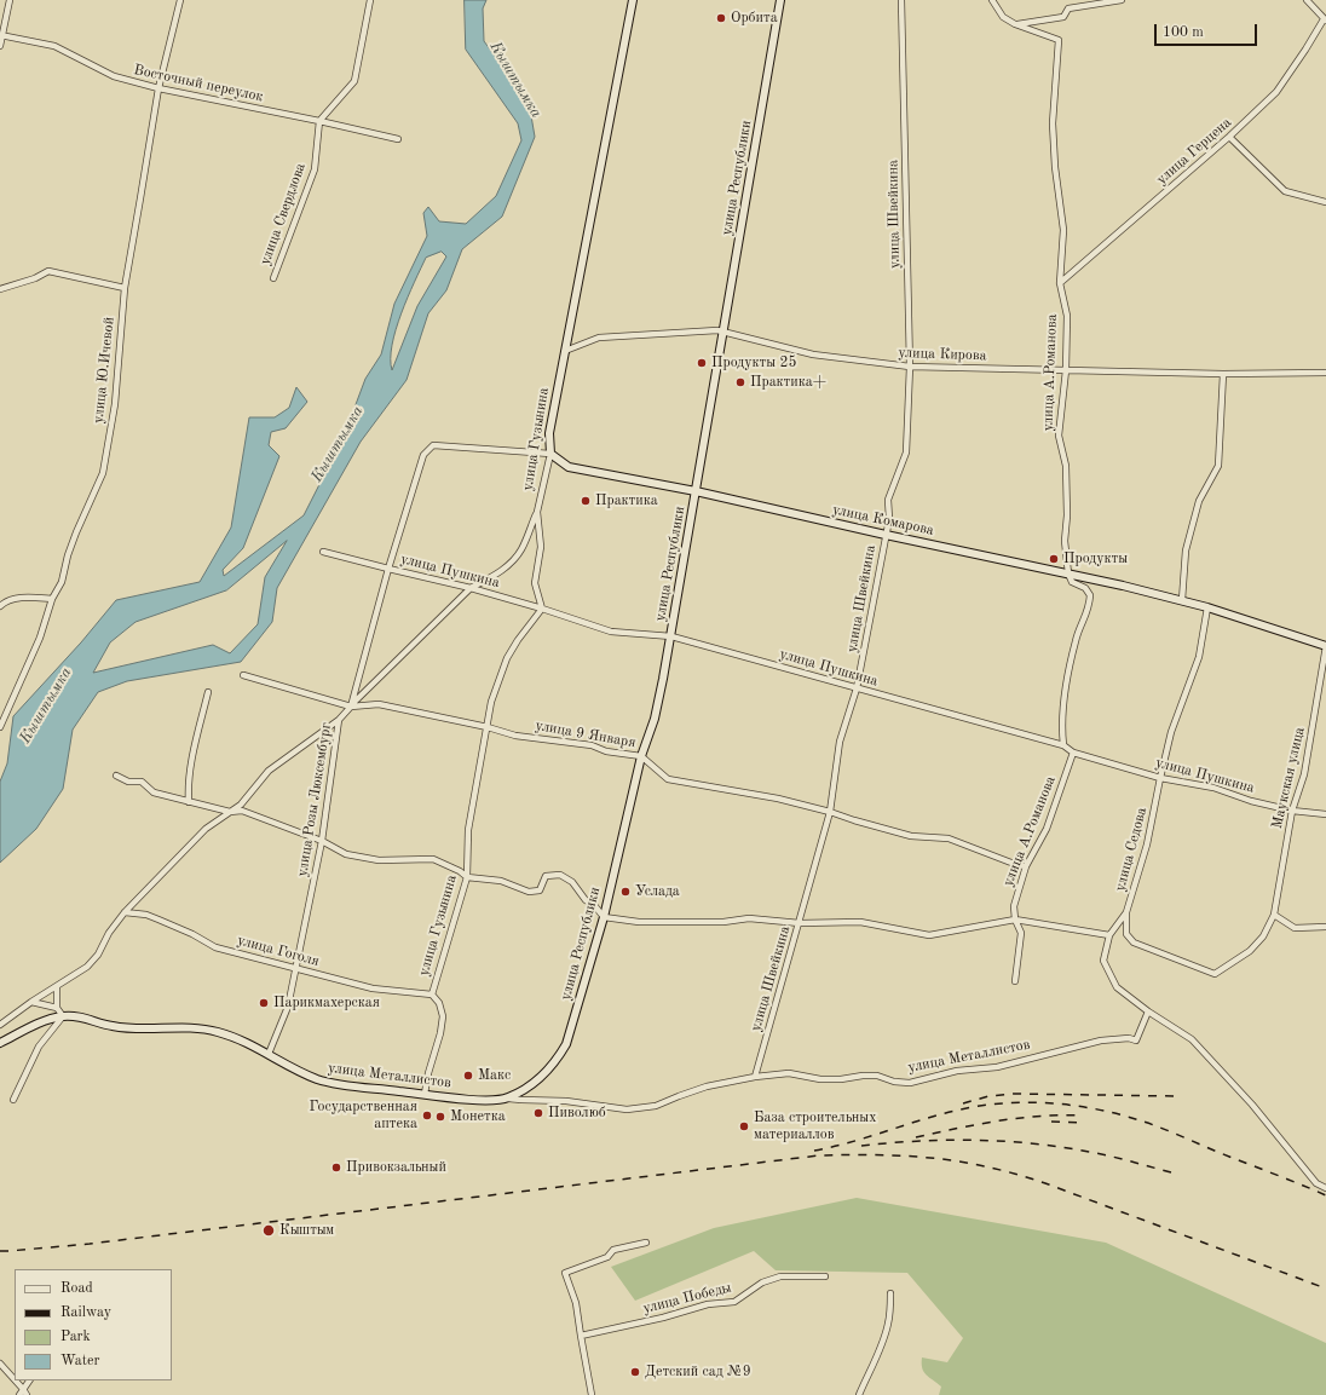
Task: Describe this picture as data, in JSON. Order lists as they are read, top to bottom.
{
  "streets": {
    "main road": [
      "улица Республики",
      "улица Гузынина",
      "улица Комарова",
      "улица Металлистов"
    ],
    "street": [
      "Восточный переулок",
      "улица Герцена",
      "улица Свердлова",
      "улица Швейкина",
      "улица Кирова",
      "улица Ю.Ичевой",
      "улица А.Романова",
      "улица Пушкина",
      "улица 9 Января",
      "Маукская улица",
      "улица Розы Люксембург",
      "улица Седова",
      "улица Гоголя",
      "улица Победы"
    ]
  },
  "crossings": [
    ["Восточный переулок", "улица Свердлова"],
    ["Восточный переулок", "улица Ю.Ичевой"],
    ["улица Герцена", "улица А.Романова"],
    ["улица Республики", "улица Кирова"],
    ["улица Республики", "улица Комарова"],
    ["улица Республики", "улица Пушкина"],
    ["улица Республики", "улица 9 Января"],
    ["улица Республики", "улица Металлистов"],
    ["улица Швейкина", "улица Кирова"],
    ["улица Швейкина", "улица Комарова"],
    ["улица Швейкина", "улица Пушкина"],
    ["улица Швейкина", "улица 9 Января"],
    ["улица Швейкина", "улица Металлистов"],
    ["улица Кирова", "улица А.Романова"],
    ["улица Кирова", "улица Гузынина"],
    ["улица А.Романова", "улица Комарова"],
    ["улица А.Романова", "улица Пушкина"],
    ["улица А.Романова", "улица 9 Января"],
    ["улица Гузынина", "улица Комарова"],
    ["улица Гузынина", "улица Пушкина"],
    ["улица Гузынина", "улица 9 Января"],
    ["улица Гузынина", "улица Розы Люксембург"],
    ["улица Гузынина", "улица Гоголя"],
    ["улица Гузынина", "улица Металлистов"],
    ["улица Комарова", "Маукская улица"],
    ["улица Комарова", "улица Розы Люксембург"],
    ["улица Комарова", "улица Седова"],
    ["улица Пушкина", "Маукская улица"],
    ["улица Пушкина", "улица Розы Люксембург"],
    ["улица Пушкина", "улица Седова"],
    ["улица 9 Января", "улица Розы Люксембург"],
    ["Маукская улица", "улица Седова"],
    ["улица Розы Люксембург", "улица Гоголя"],
    ["улица Розы Люксембург", "улица Металлистов"],
    ["улица Седова", "улица Металлистов"]
  ],
  "water": ["Кыштымка"],
  "places": [
    "Орбита",
    "Продукты 25",
    "Практика+",
    "Практика",
    "Продукты",
    "Услада",
    "Парикмахерская",
    "Макс",
    "Пиволюб",
    "Государственная аптека",
    "Монетка",
    "База cтроительных материаллов",
    "Привокзальный",
    "Кыштым",
    "Детский сад №9"
  ],
  "legend": [
    "Road",
    "Railway",
    "Park",
    "Water"
  ],
  "scale_bar": "100 m"
}
